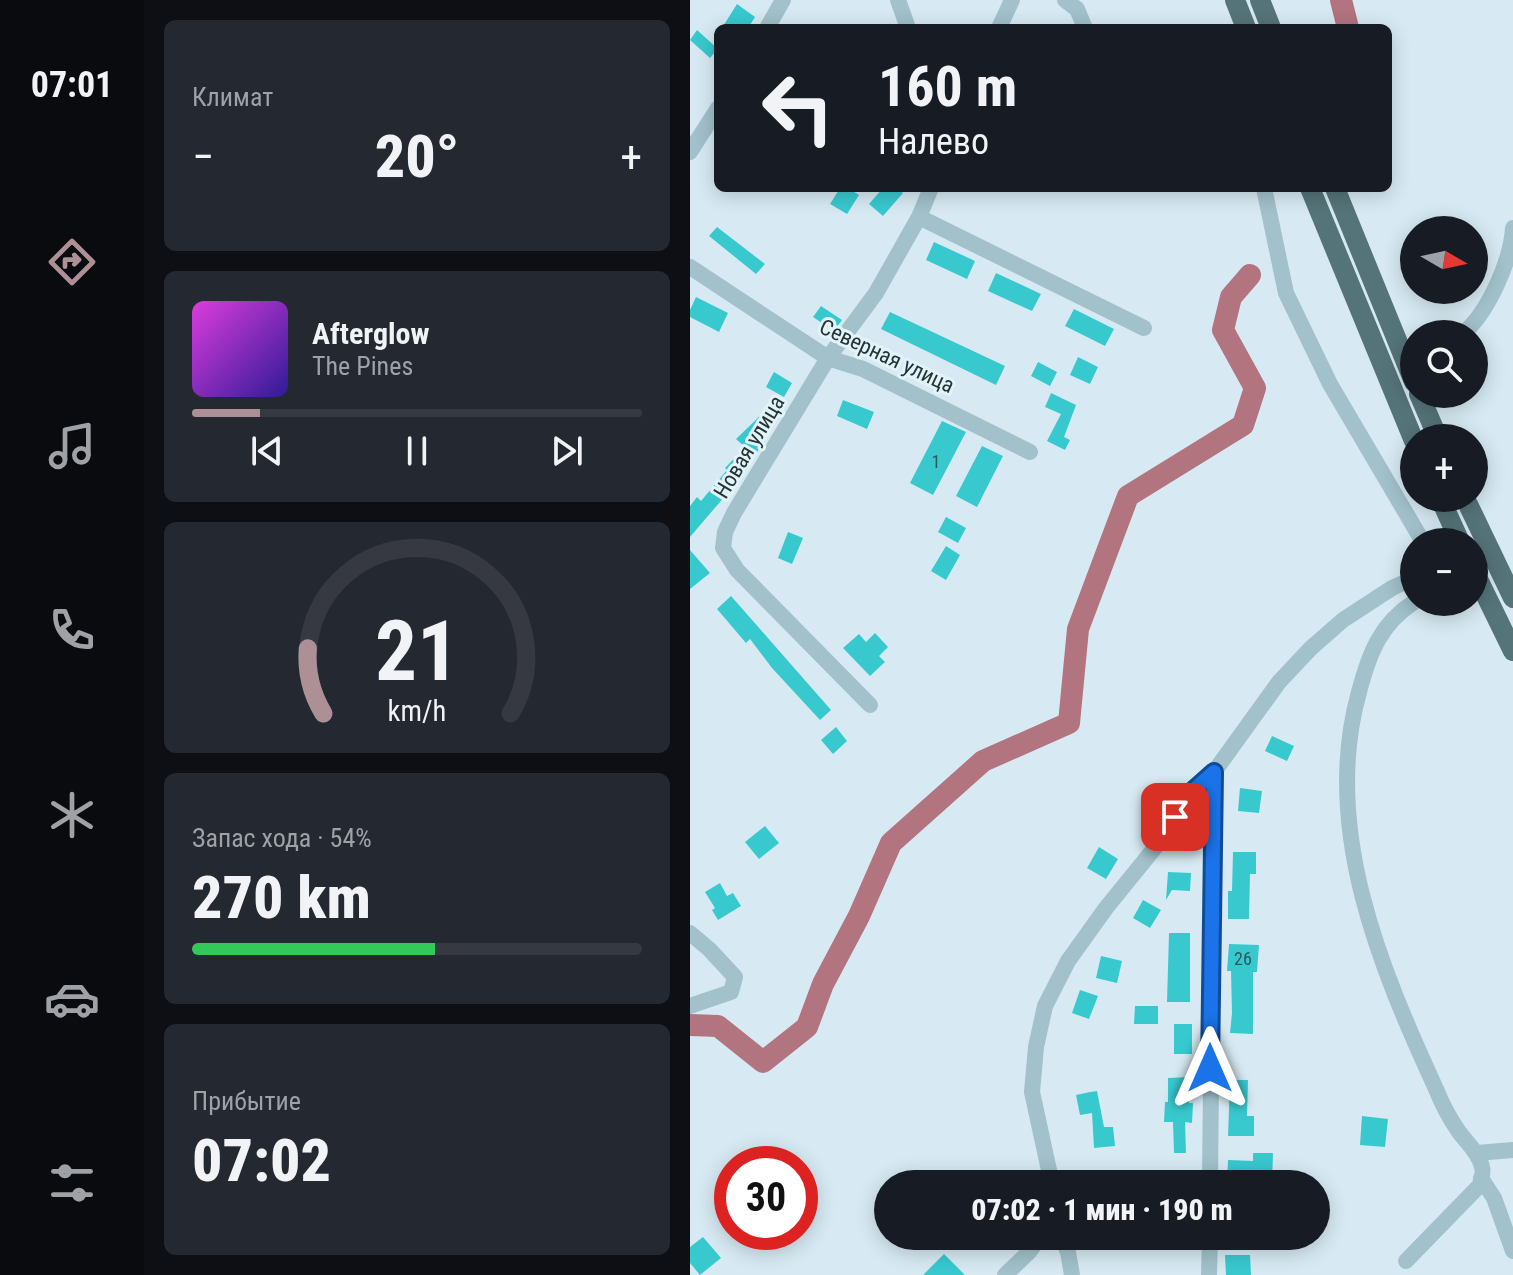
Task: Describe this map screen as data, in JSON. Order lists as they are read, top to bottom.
{
  "streets": {
    "street": ["Северная улица", "Новая улица"]
  },
  "crossings": [
    ["Северная улица", "Новая улица"]
  ],
  "house_numbers": ["1", "26"],
  "north": "right",
  "page": {
    "tabs": "07:01",
    "tile": [
      "Климат",
      ["Запас хода · 54%", "270 km"],
      ["Прибытие", "07:02"]
    ],
    "turn": ["160 m", "Налево"],
    "heat": ["−", "20°", "+"],
    "map_buttons": ["+", "−"],
    "song": ["Afterglow", "The Pines"],
    "limit": "30",
    "trip": "07:02 · 1 мин · 190 m",
    "gauge": ["21", "km/h"]
  }
}
